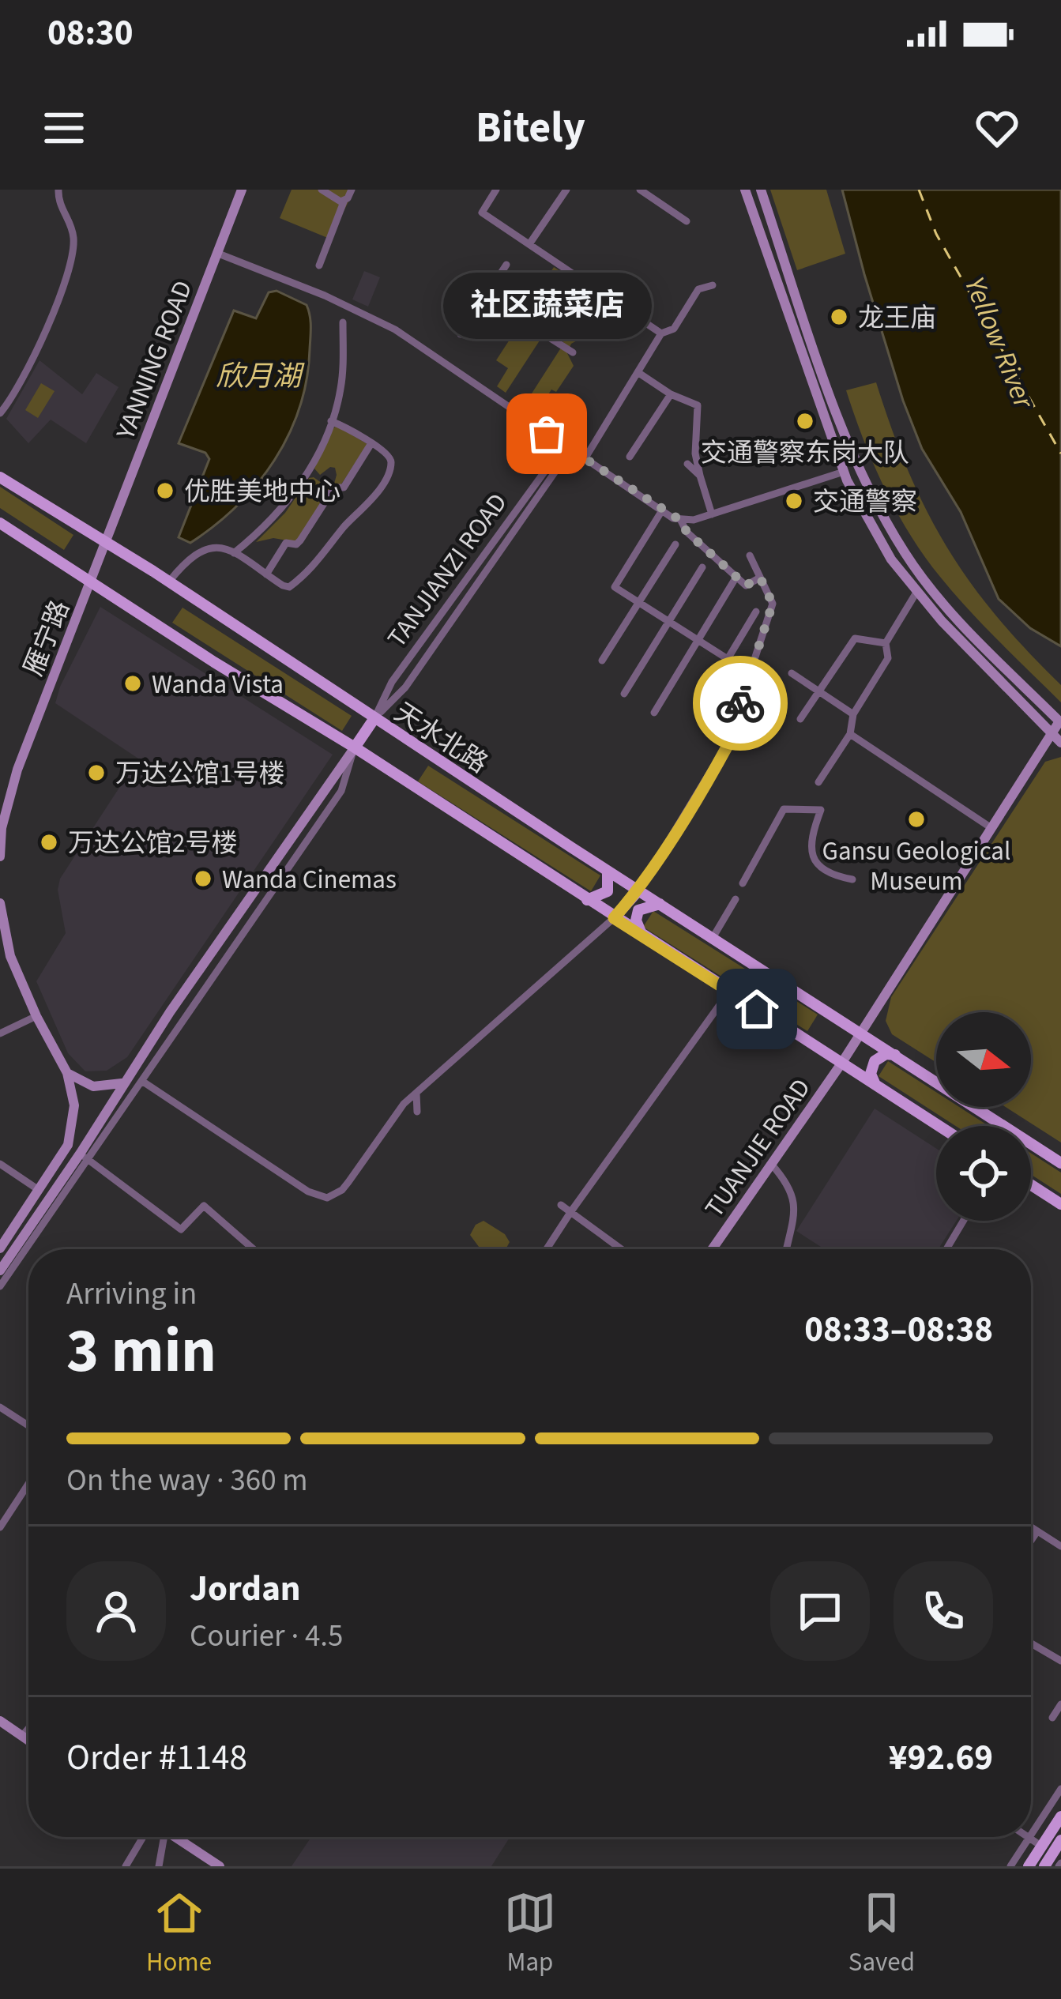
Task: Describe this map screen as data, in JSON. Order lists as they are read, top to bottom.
{
  "streets": {
    "main road": [
      "YANNING ROAD",
      "雁宁路",
      "天水北路",
      "TUANJIE ROAD"
    ],
    "street": ["TANJIANZI ROAD"]
  },
  "crossings": [
    ["YANNING ROAD", "雁宁路"],
    ["YANNING ROAD", "天水北路"],
    ["TANJIANZI ROAD", "天水北路"],
    ["雁宁路", "天水北路"],
    ["天水北路", "TUANJIE ROAD"]
  ],
  "water": ["Yellow River", "欣月湖"],
  "places": [
    "龙王庙",
    "交通警察东岗大队",
    "社区蔬菜店",
    "优胜美地中心",
    "交通警察",
    "Wanda Vista",
    "万达公馆1号楼",
    "Gansu Geological Museum",
    "万达公馆2号楼",
    "Wanda Cinemas"
  ],
  "north": "right",
  "page": {
    "status": "08:30",
    "header": "Bitely",
    "bubble": "社区蔬菜店",
    "heading": ["3 min", "Arriving in", "08:33–08:38"],
    "panel": [
      "Jordan",
      "Courier · 4.5",
      "Order #1148",
      "¥92.69"
    ],
    "bar": "On the way · 360 m",
    "tabs": ["Home", "Map", "Saved"]
  }
}
